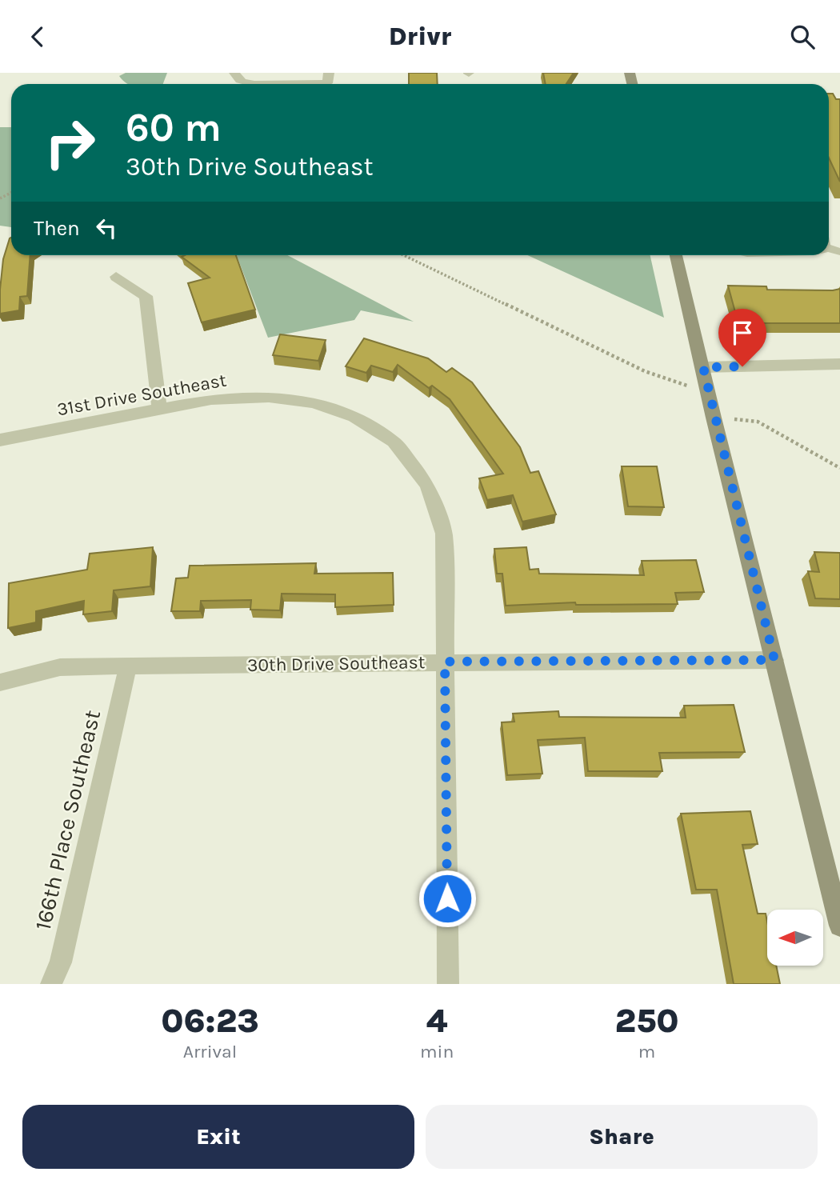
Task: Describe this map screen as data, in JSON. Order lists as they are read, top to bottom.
{
  "streets": {
    "street": ["31st Drive Southeast", "30th Drive Southeast", "166th Place Southeast"]
  },
  "crossings": [
    ["31st Drive Southeast", "30th Drive Southeast"],
    ["30th Drive Southeast", "166th Place Southeast"]
  ],
  "north": "left",
  "page": {
    "header": "Drivr",
    "turn": ["60 m", "30th Drive Southeast"],
    "then": "Then",
    "eta": [
      "06:23",
      "Arrival",
      "4",
      "min",
      "250",
      "m"
    ],
    "buttons": ["Exit", "Share"]
  }
}
